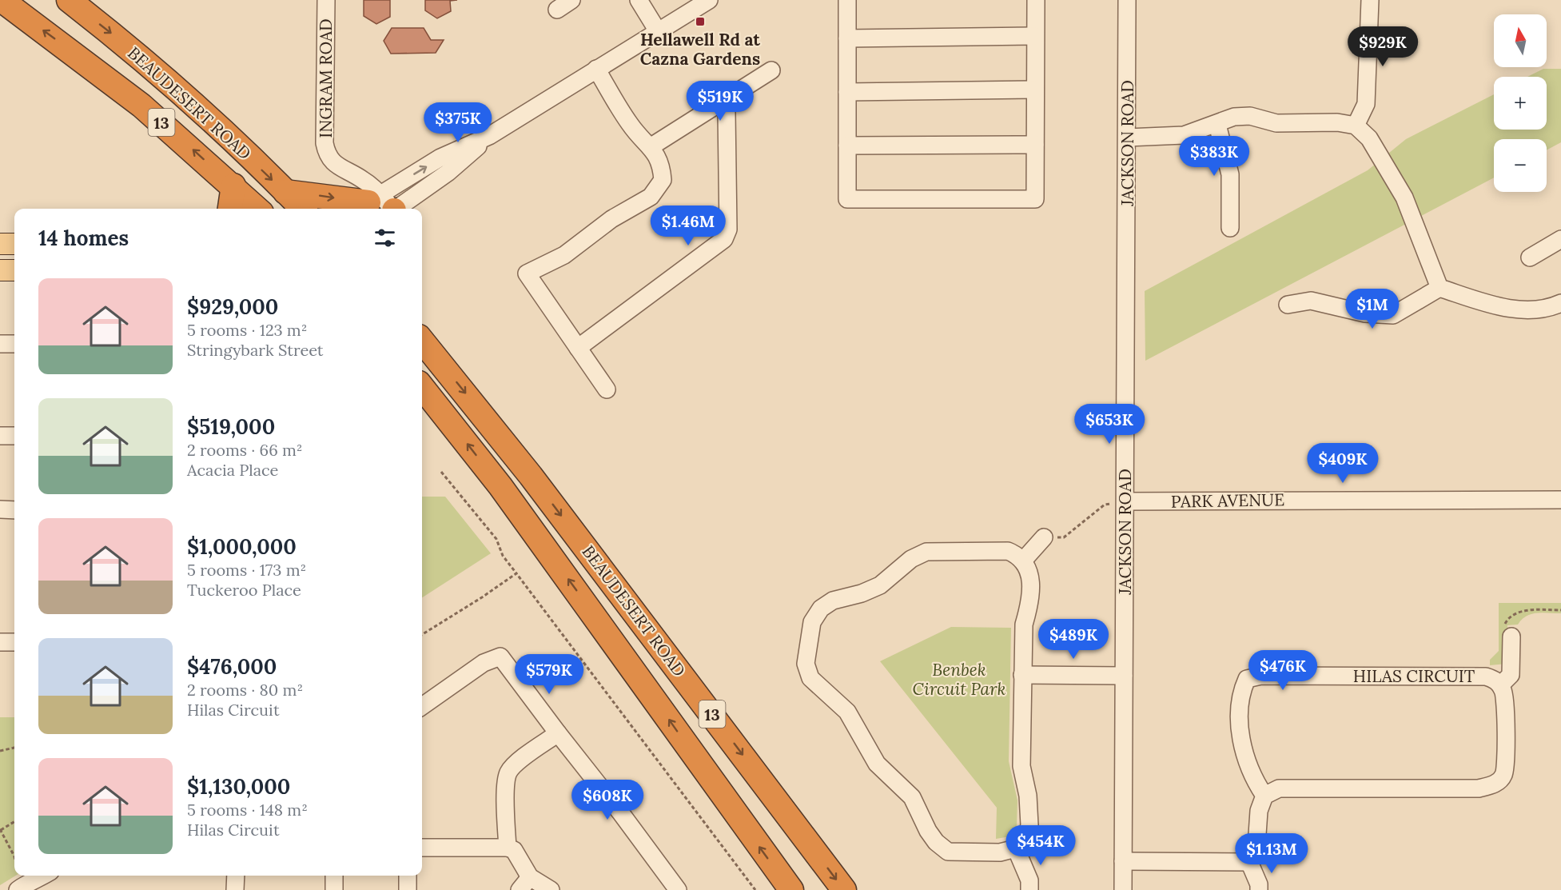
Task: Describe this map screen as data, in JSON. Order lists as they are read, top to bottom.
{
  "streets": {
    "highway": ["BEAUDESERT ROAD", "13"],
    "street": [
      "INGRAM ROAD",
      "JACKSON ROAD",
      "PARK AVENUE",
      "HILAS CIRCUIT"
    ]
  },
  "crossings": [
    ["JACKSON ROAD", "PARK AVENUE"]
  ],
  "parks": ["Benbek Circuit Park"],
  "places": {
    "transit": ["Hellawell Rd at Cazna Gardens"]
  },
  "north": "top",
  "page": {
    "map_buttons": ["+", "−"],
    "price": [
      "$929K",
      "$519K",
      "$375K",
      "$383K",
      "$1.46M",
      "$1M",
      "$653K",
      "$409K",
      "$489K",
      "$476K",
      "$579K",
      "$608K",
      "$454K",
      "$1.13M"
    ],
    "heading": "14 homes",
    "list": [
      {
        "name": "$929,000",
        "note": "5 rooms · 123 m² · Stringybark Street"
      },
      {
        "name": "$519,000",
        "note": "2 rooms · 66 m² · Acacia Place"
      },
      {
        "name": "$1,000,000",
        "note": "5 rooms · 173 m² · Tuckeroo Place"
      },
      {
        "name": "$476,000",
        "note": "2 rooms · 80 m² · Hilas Circuit"
      },
      {
        "name": "$1,130,000",
        "note": "5 rooms · 148 m² · Hilas Circuit"
      }
    ]
  }
}
